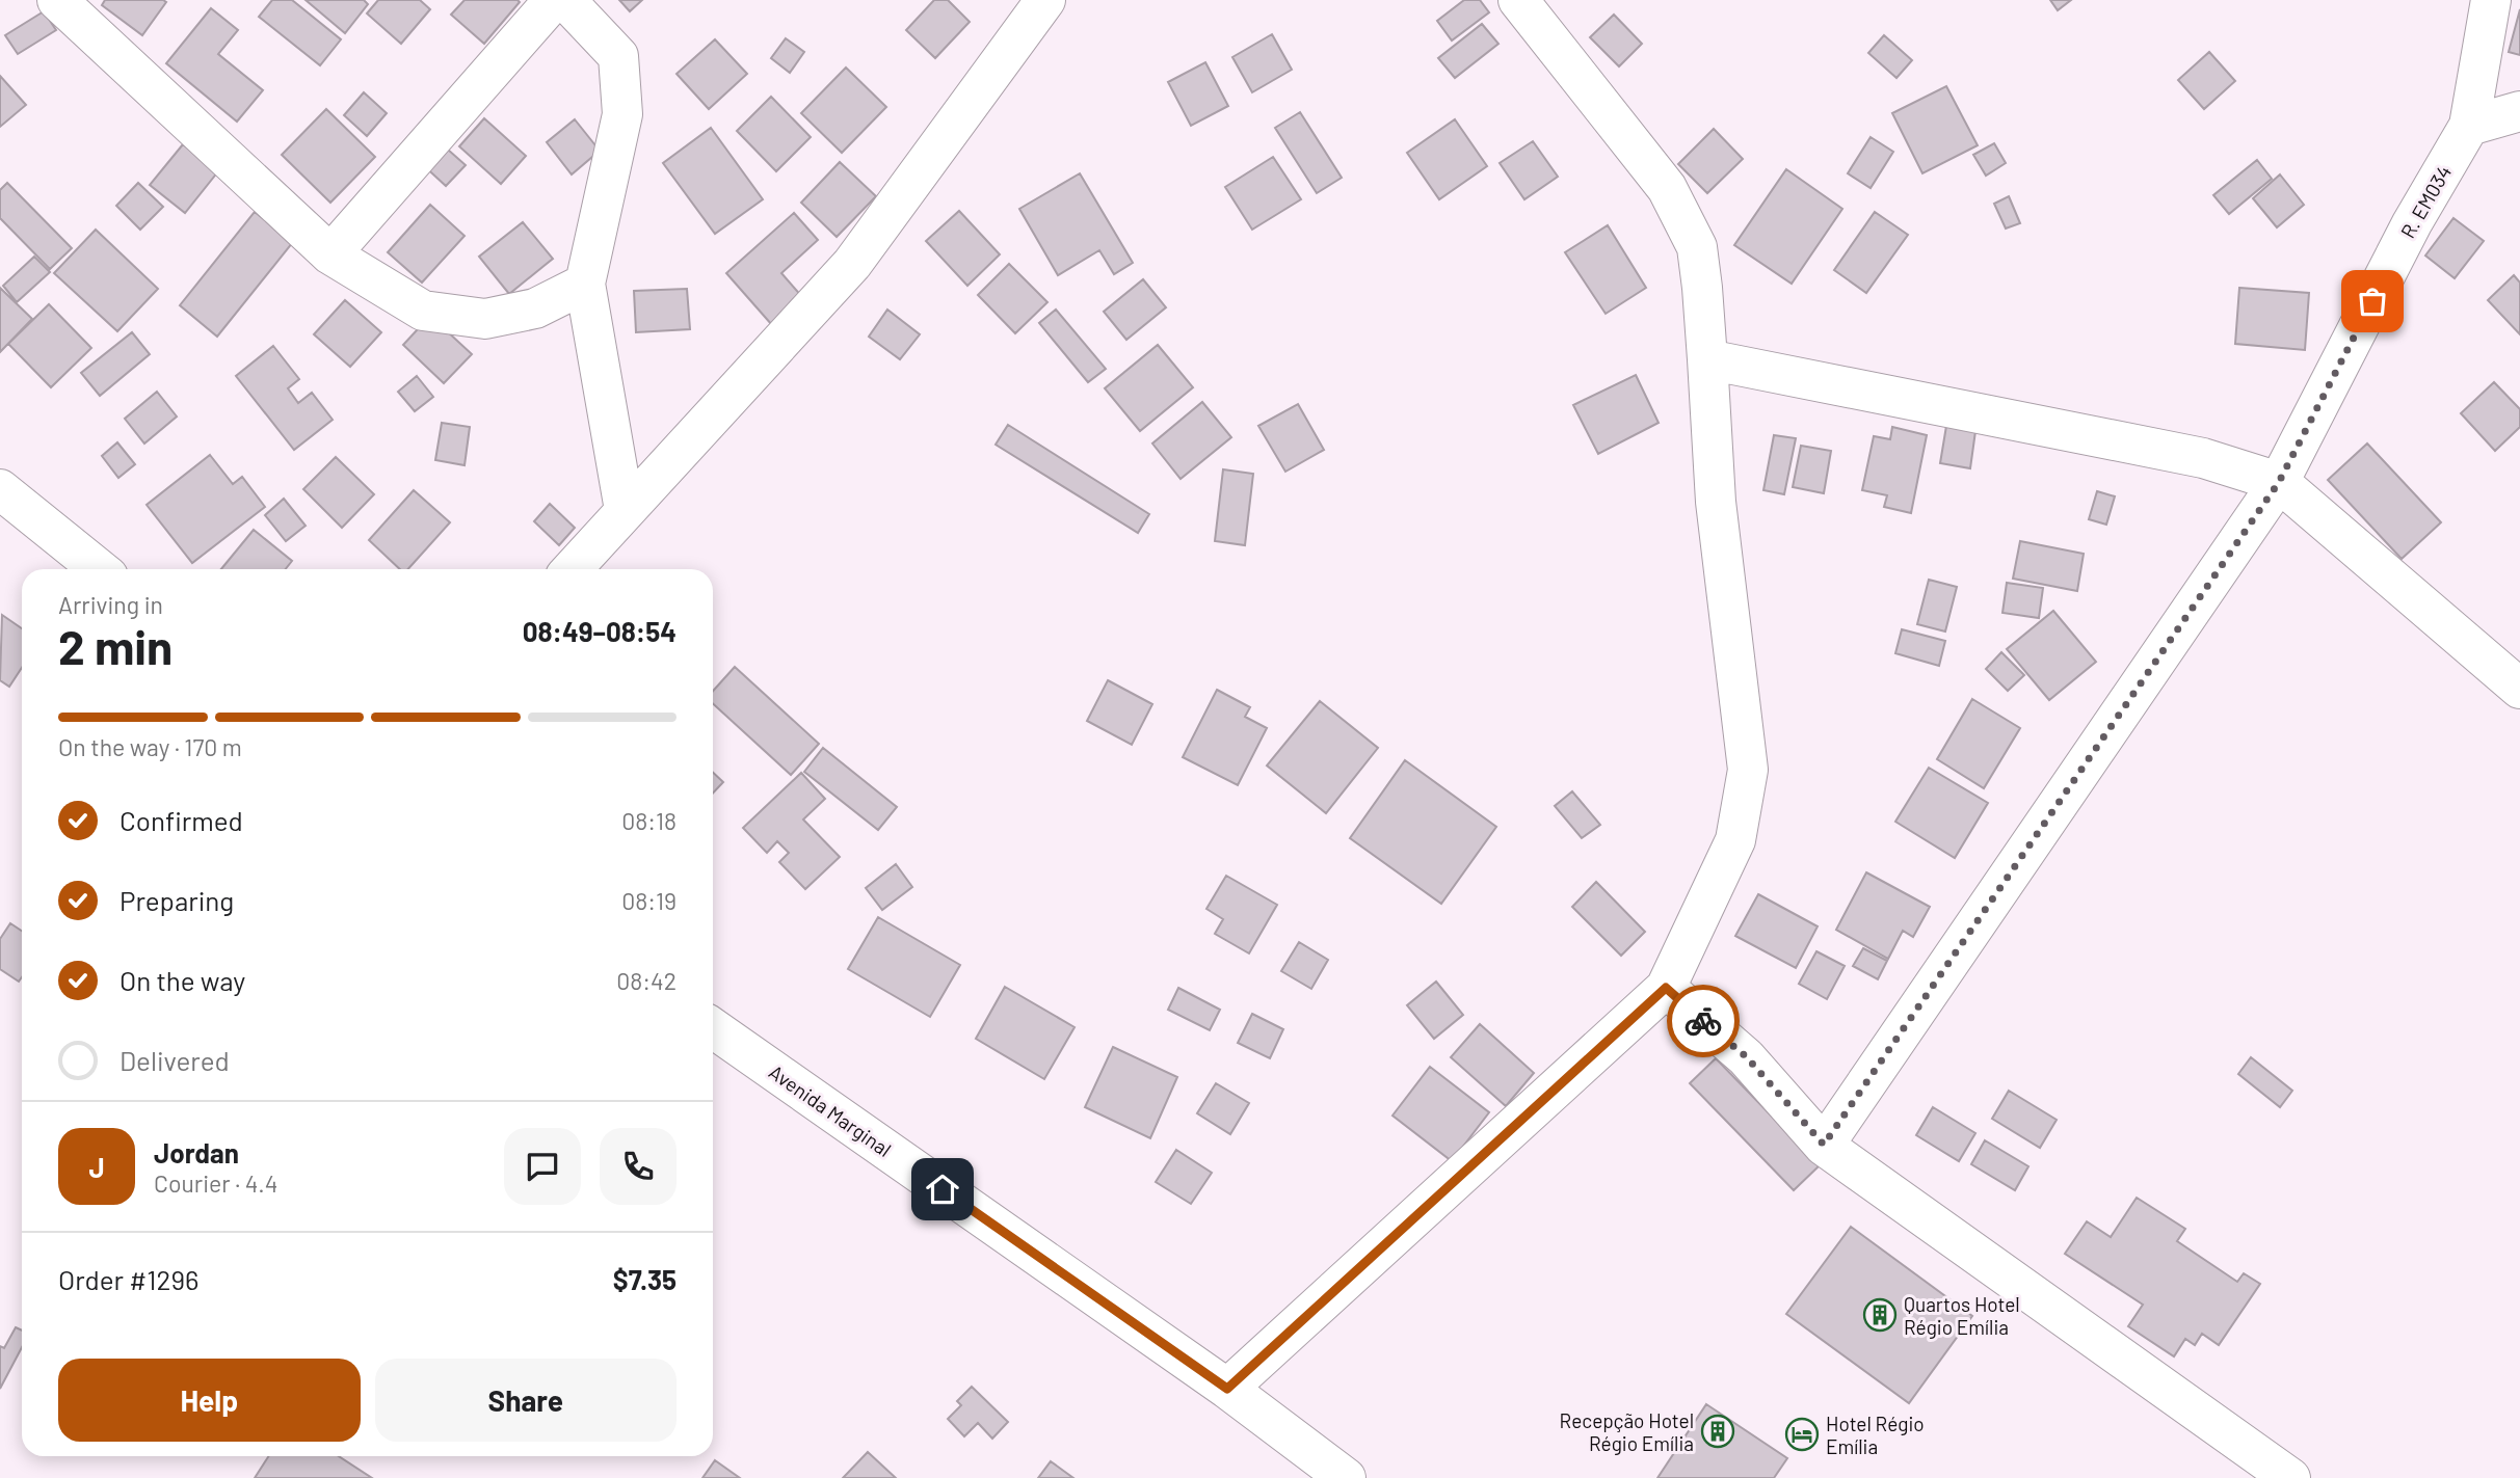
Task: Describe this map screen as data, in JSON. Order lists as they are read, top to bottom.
{
  "streets": {
    "street": ["R. EM034", "Avenida Marginal"]
  },
  "places": {
    "building": ["Quartos Hotel Régio Emília", "Recepção Hotel Régio Emília"],
    "hotel": ["Hotel Régio Emília"]
  },
  "page": {
    "heading": ["2 min", "Arriving in", "08:49–08:54"],
    "panel": [
      "Jordan",
      "Courier · 4.4",
      "Order #1296",
      "$7.35"
    ],
    "bar": "On the way · 170 m",
    "list": [
      ["Confirmed", "08:18"],
      ["Preparing", "08:19"],
      ["On the way", "08:42"],
      "Delivered"
    ],
    "round": "J",
    "buttons": ["Help", "Share"]
  }
}
